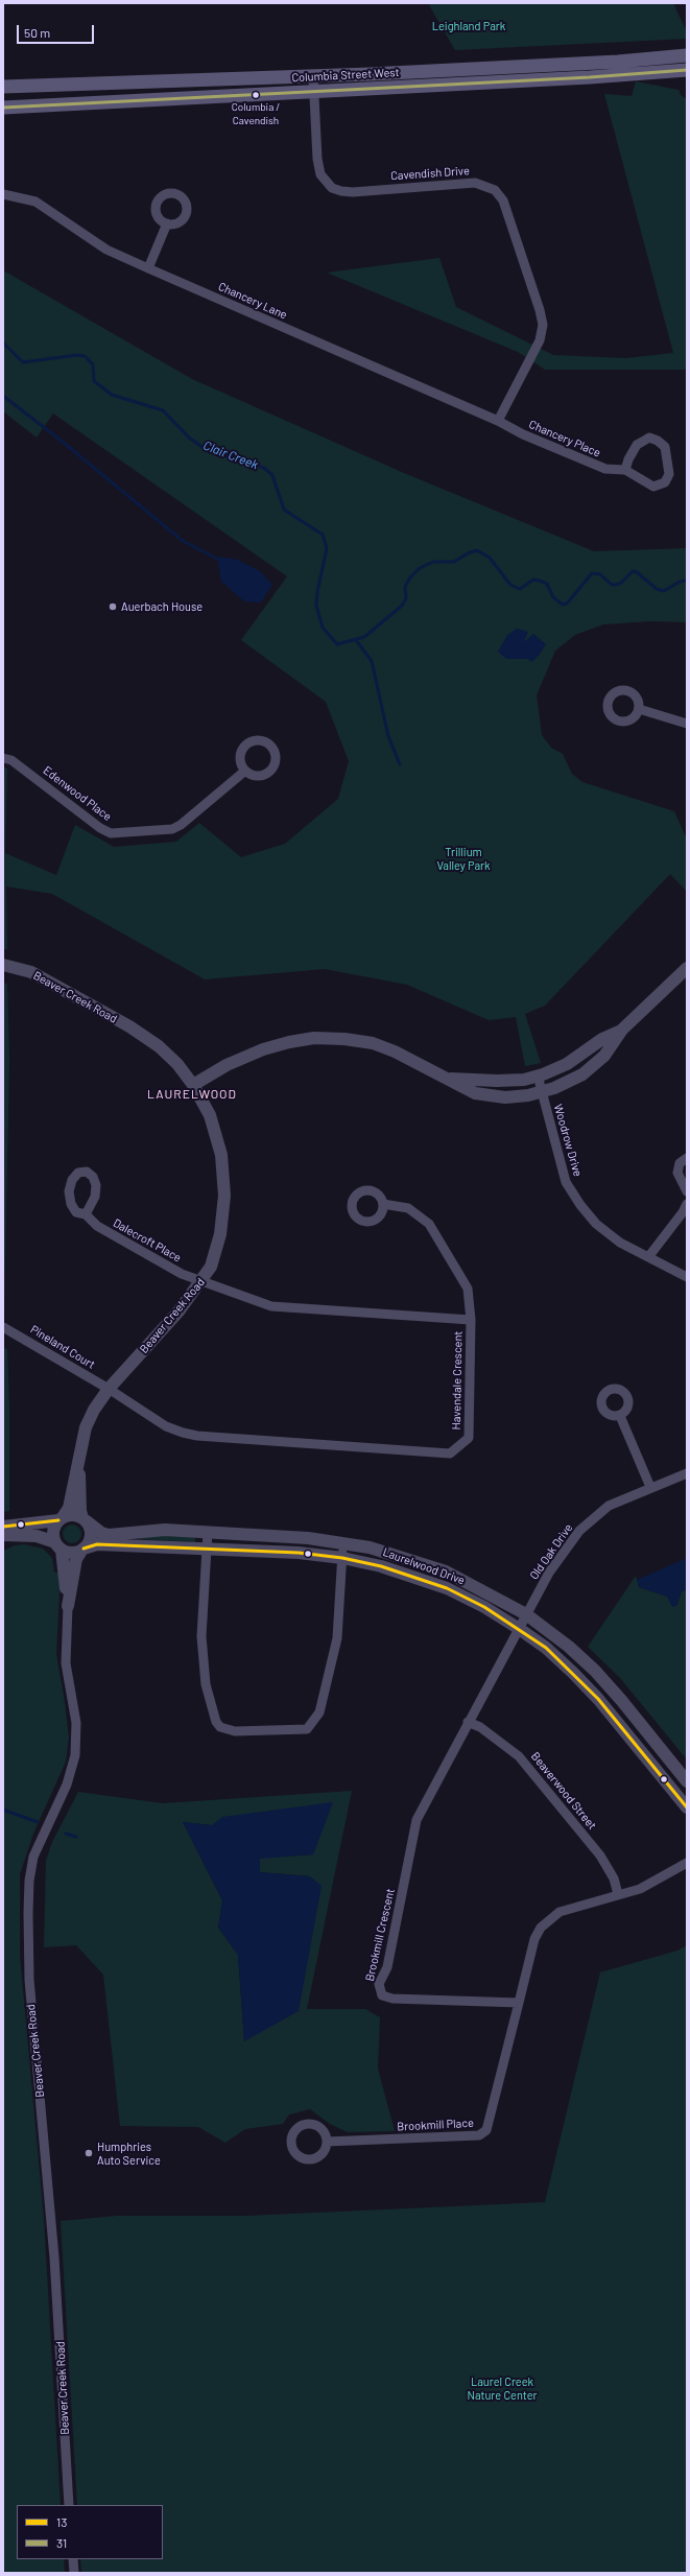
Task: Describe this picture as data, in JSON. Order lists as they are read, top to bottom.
{
  "streets": {
    "main road": ["Columbia Street West"],
    "street": [
      "Cavendish Drive",
      "Chancery Lane",
      "Chancery Place",
      "Edenwood Place",
      "Beaver Creek Road",
      "Woodrow Drive",
      "Dalecroft Place",
      "Pineland Court",
      "Havendale Crescent",
      "Old Oak Drive",
      "Laurelwood Drive",
      "Beaverwood Street",
      "Brookmill Crescent",
      "Brookmill Place"
    ]
  },
  "crossings": [
    ["Columbia Street West", "Cavendish Drive"],
    ["Cavendish Drive", "Chancery Lane"],
    ["Cavendish Drive", "Chancery Place"],
    ["Chancery Lane", "Chancery Place"],
    ["Beaver Creek Road", "Dalecroft Place"],
    ["Beaver Creek Road", "Pineland Court"],
    ["Beaver Creek Road", "Havendale Crescent"],
    ["Beaver Creek Road", "Laurelwood Drive"],
    ["Dalecroft Place", "Havendale Crescent"],
    ["Pineland Court", "Havendale Crescent"],
    ["Old Oak Drive", "Laurelwood Drive"],
    ["Old Oak Drive", "Brookmill Crescent"],
    ["Laurelwood Drive", "Brookmill Crescent"],
    ["Beaverwood Street", "Brookmill Crescent"],
    ["Brookmill Crescent", "Brookmill Place"]
  ],
  "districts": ["LAURELWOOD"],
  "water": ["Clair Creek"],
  "parks": ["Leighland Park", "Trillium Valley Park", "Laurel Creek Nature Center"],
  "places": ["Columbia / Cavendish", "Auerbach House", "Humphries Auto Service"],
  "lines": ["transit line 31", "transit line 13"],
  "legend": ["13", "31"],
  "scale_bar": "50 m"
}
